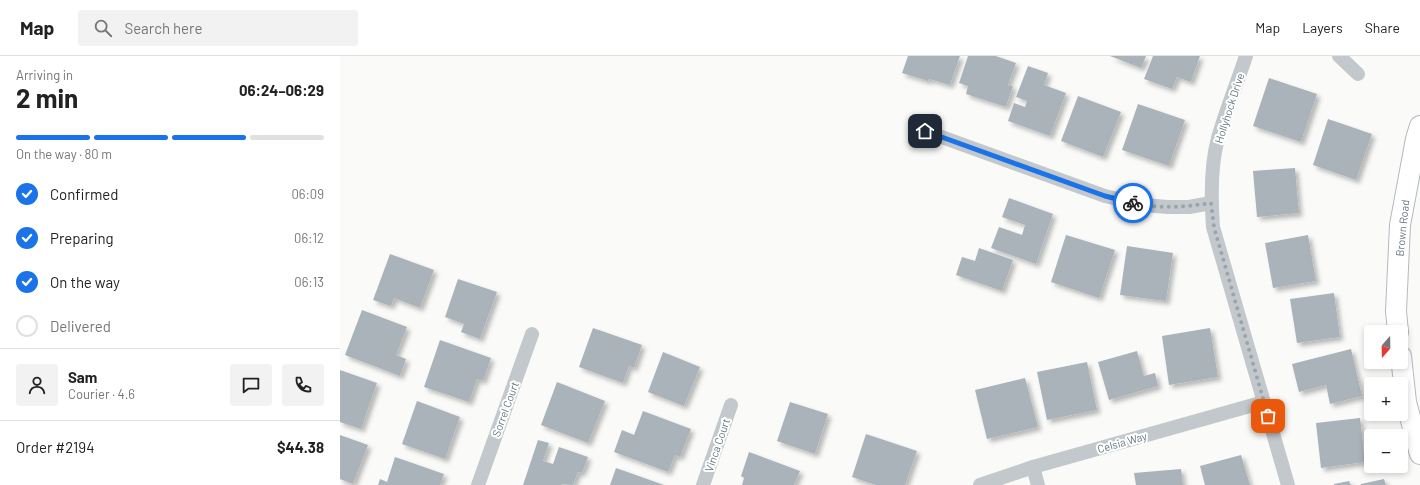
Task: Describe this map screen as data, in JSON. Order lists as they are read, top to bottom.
{
  "streets": {
    "street": [
      "Hollyhock Drive",
      "Brown Road",
      "Sorrel Court",
      "Celsia Way",
      "Vinca Court"
    ]
  },
  "crossings": [
    ["Hollyhock Drive", "Celsia Way"]
  ],
  "north": "bottom",
  "page": {
    "header": "Map",
    "search": "Search here",
    "nav": ["Map", "Layers", "Share"],
    "heading": ["2 min", "Arriving in", "06:24–06:29"],
    "panel": [
      "Sam",
      "Courier · 4.6",
      "Order #2194",
      "$44.38"
    ],
    "bar": "On the way · 80 m",
    "list": [
      ["Confirmed", "06:09"],
      ["Preparing", "06:12"],
      ["On the way", "06:13"],
      "Delivered"
    ],
    "map_buttons": ["+", "−"]
  }
}
